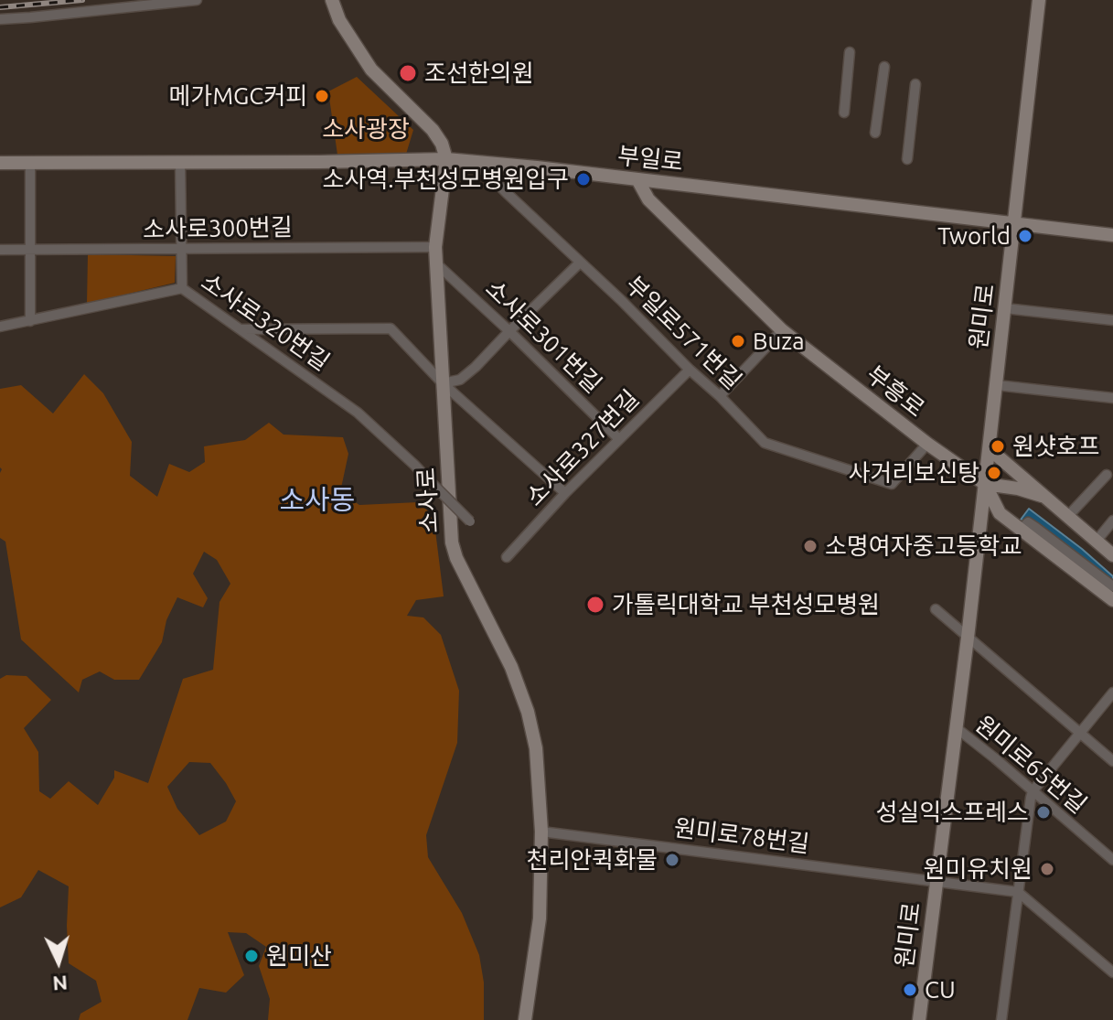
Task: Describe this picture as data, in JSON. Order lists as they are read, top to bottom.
{
  "streets": {
    "street": [
      "부일로",
      "소사로300번길",
      "원미로",
      "소사로320번길",
      "부일로571번길",
      "소사로301번길",
      "부흥로",
      "소사로327번길",
      "소사로",
      "원미로65번길",
      "원미로78번길"
    ]
  },
  "crossings": [
    ["부일로", "원미로"],
    ["부일로", "부일로571번길"],
    ["부일로", "부흥로"],
    ["부일로", "소사로"],
    ["소사로300번길", "소사로"],
    ["원미로", "부흥로"],
    ["원미로", "원미로65번길"],
    ["원미로", "원미로78번길"],
    ["부일로571번길", "부흥로"],
    ["부일로571번길", "소사로327번길"],
    ["소사로301번길", "소사로327번길"],
    ["소사로301번길", "소사로"],
    ["소사로", "원미로78번길"]
  ],
  "districts": ["소사동"],
  "parks": ["소사광장"],
  "places": [
    "조선한의원",
    "메가MGC커피",
    "소사역.부천성모병원입구",
    "Tworld",
    "Buza",
    "원샷호프",
    "사거리보신탕",
    "소명여자중고등학교",
    "가톨릭대학교 부천성모병원",
    "성실익스프레스",
    "천리안퀵화물",
    "원미유치원",
    "원미산",
    "CU"
  ],
  "north": "bottom"
}
